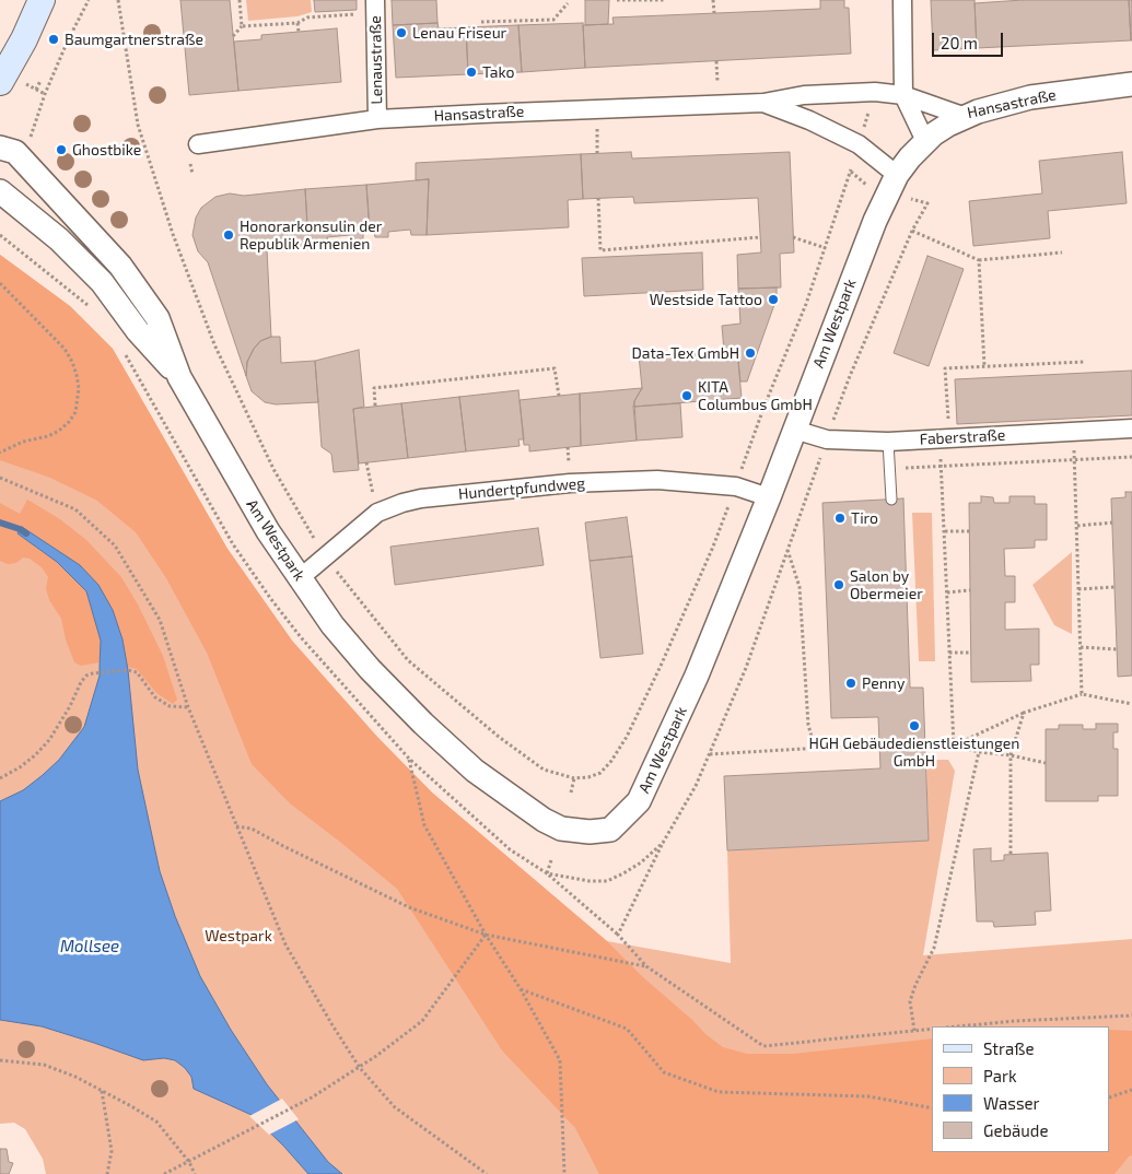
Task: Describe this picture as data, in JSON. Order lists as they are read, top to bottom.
{
  "streets": {
    "street": [
      "Lenaustraße",
      "Hansastraße",
      "Am Westpark",
      "Faberstraße",
      "Hundertpfundweg"
    ]
  },
  "crossings": [
    ["Lenaustraße", "Hansastraße"],
    ["Hansastraße", "Am Westpark"],
    ["Am Westpark", "Faberstraße"],
    ["Am Westpark", "Hundertpfundweg"]
  ],
  "water": ["Mollsee"],
  "parks": ["Westpark"],
  "places": [
    "Lenau Friseur",
    "Baumgartnerstraße",
    "Tako",
    "Ghostbike",
    "Honorarkonsulin der Republik Armenien",
    "Westside Tattoo",
    "Data-Tex GmbH",
    "KITA Columbus GmbH",
    "Tiro",
    "Salon by Obermeier",
    "Penny",
    "HGH Gebäudedienstleistungen GmbH"
  ],
  "legend": [
    "Straße",
    "Park",
    "Wasser",
    "Gebäude"
  ],
  "scale_bar": "20 m"
}
